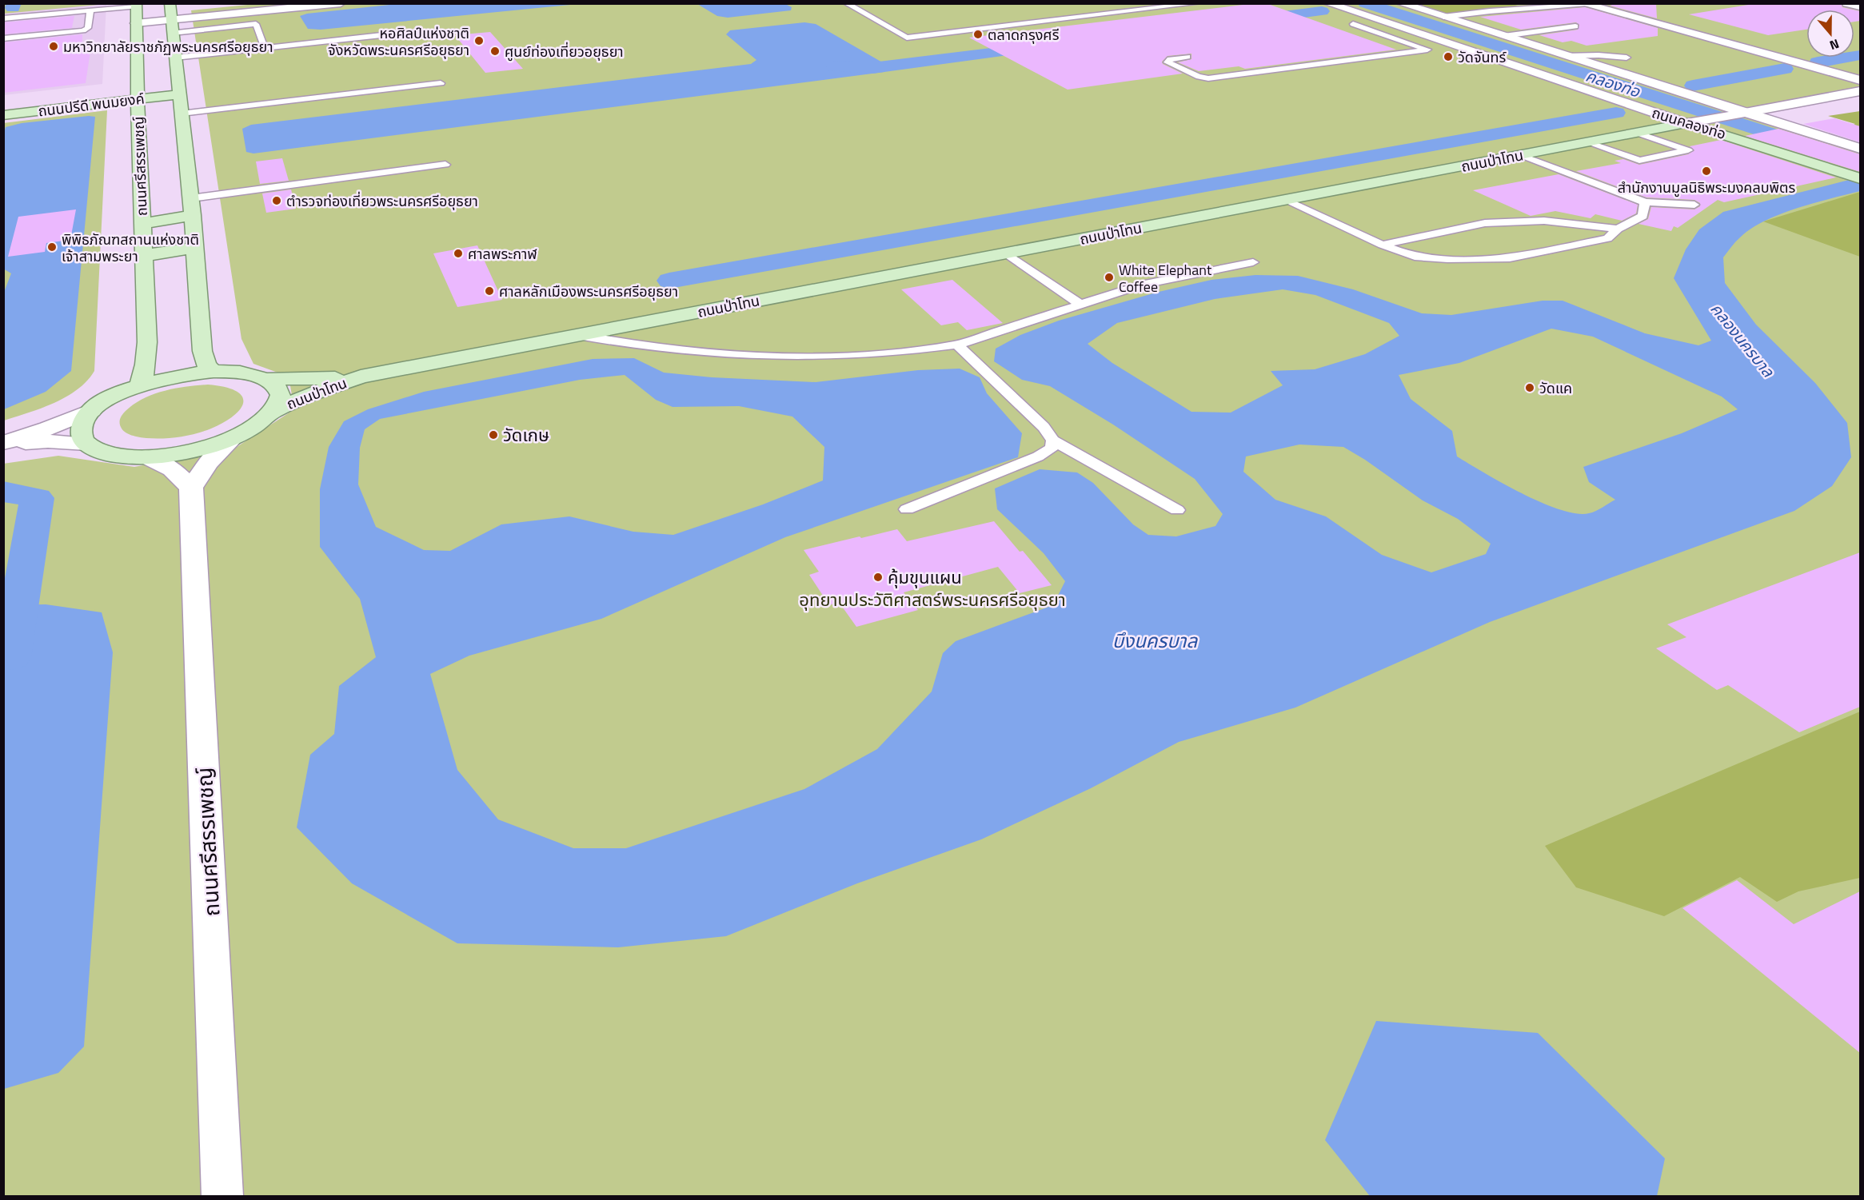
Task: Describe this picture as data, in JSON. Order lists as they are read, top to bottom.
{
  "streets": {
    "main road": [
      "ถนนปรีดี พนมยงค์",
      "ถนนคลองท่อ",
      "ถนนป่าโทน",
      "ถนนศรีสรรเพชญ์"
    ]
  },
  "crossings": [
    ["ถนนปรีดี พนมยงค์", "ถนนศรีสรรเพชญ์"],
    ["ถนนคลองท่อ", "ถนนป่าโทน"],
    ["ถนนป่าโทน", "ถนนศรีสรรเพชญ์"]
  ],
  "water": ["คลองท่อ", "คลองนครบาล", "บึงนครบาล"],
  "parks": ["อุทยานประวัติศาสตร์พระนครศรีอยุธยา"],
  "places": [
    "ตลาดกรุงศรี",
    "หอศิลป์แห่งชาติ จังหวัดพระนครศรีอยุธยา",
    "มหาวิทยาลัยราชภัฏพระนครศรีอยุธยา",
    "ศูนย์ท่องเที่ยวอยุธยา",
    "วัดจันทร์",
    "สำนักงานมูลนิธิพระมงคลบพิตร",
    "ตำรวจท่องเที่ยวพระนครศรีอยุธยา",
    "พิพิธภัณฑสถานแห่งชาติ เจ้าสามพระยา",
    "ศาลพระกาฬ",
    "White Elephant Coffee",
    "ศาลหลักเมืองพระนครศรีอยุธยา",
    "วัดแค",
    "วัดเกษ",
    "คุ้มขุนแผน"
  ],
  "north": "bottom"
}
